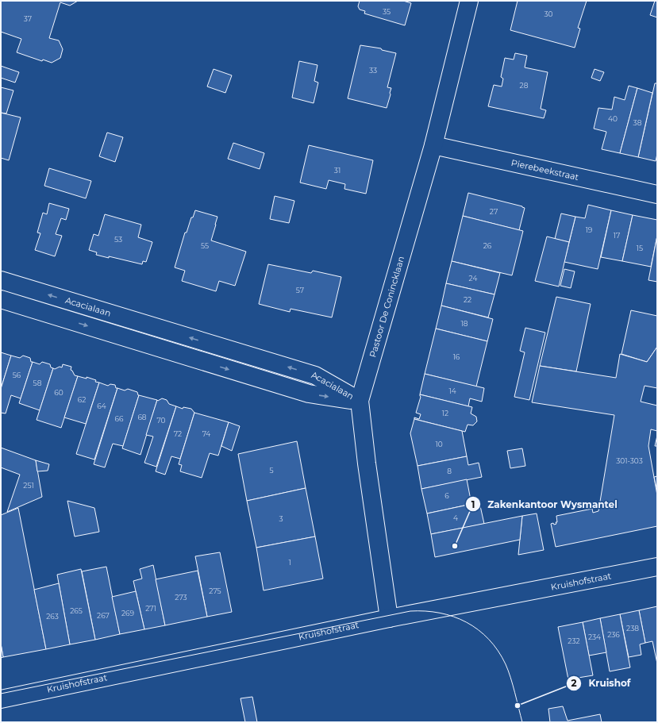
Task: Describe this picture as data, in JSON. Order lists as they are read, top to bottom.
{
  "streets": {
    "street": [
      "Pierebeekstraat",
      "Acacialaan",
      "Pastoor De Conincklaan",
      "Kruishofstraat"
    ]
  },
  "crossings": [
    ["Pierebeekstraat", "Pastoor De Conincklaan"],
    ["Acacialaan", "Pastoor De Conincklaan"],
    ["Pastoor De Conincklaan", "Kruishofstraat"]
  ],
  "places": ["Zakenkantoor Wysmantel", "Kruishof"],
  "house_numbers": [
    "35",
    "30",
    "37",
    "33",
    "28",
    "40",
    "38",
    "31",
    "27",
    "19",
    "17",
    "53",
    "55",
    "26",
    "15",
    "24",
    "57",
    "22",
    "18",
    "16",
    "56",
    "58",
    "14",
    "60",
    "62",
    "64",
    "12",
    "68",
    "66",
    "70",
    "72",
    "74",
    "10",
    "301-303",
    "5",
    "8",
    "251",
    "6",
    "4",
    "3",
    "1",
    "275",
    "273",
    "271",
    "265",
    "269",
    "267",
    "263",
    "238",
    "236",
    "234",
    "232"
  ]
}
